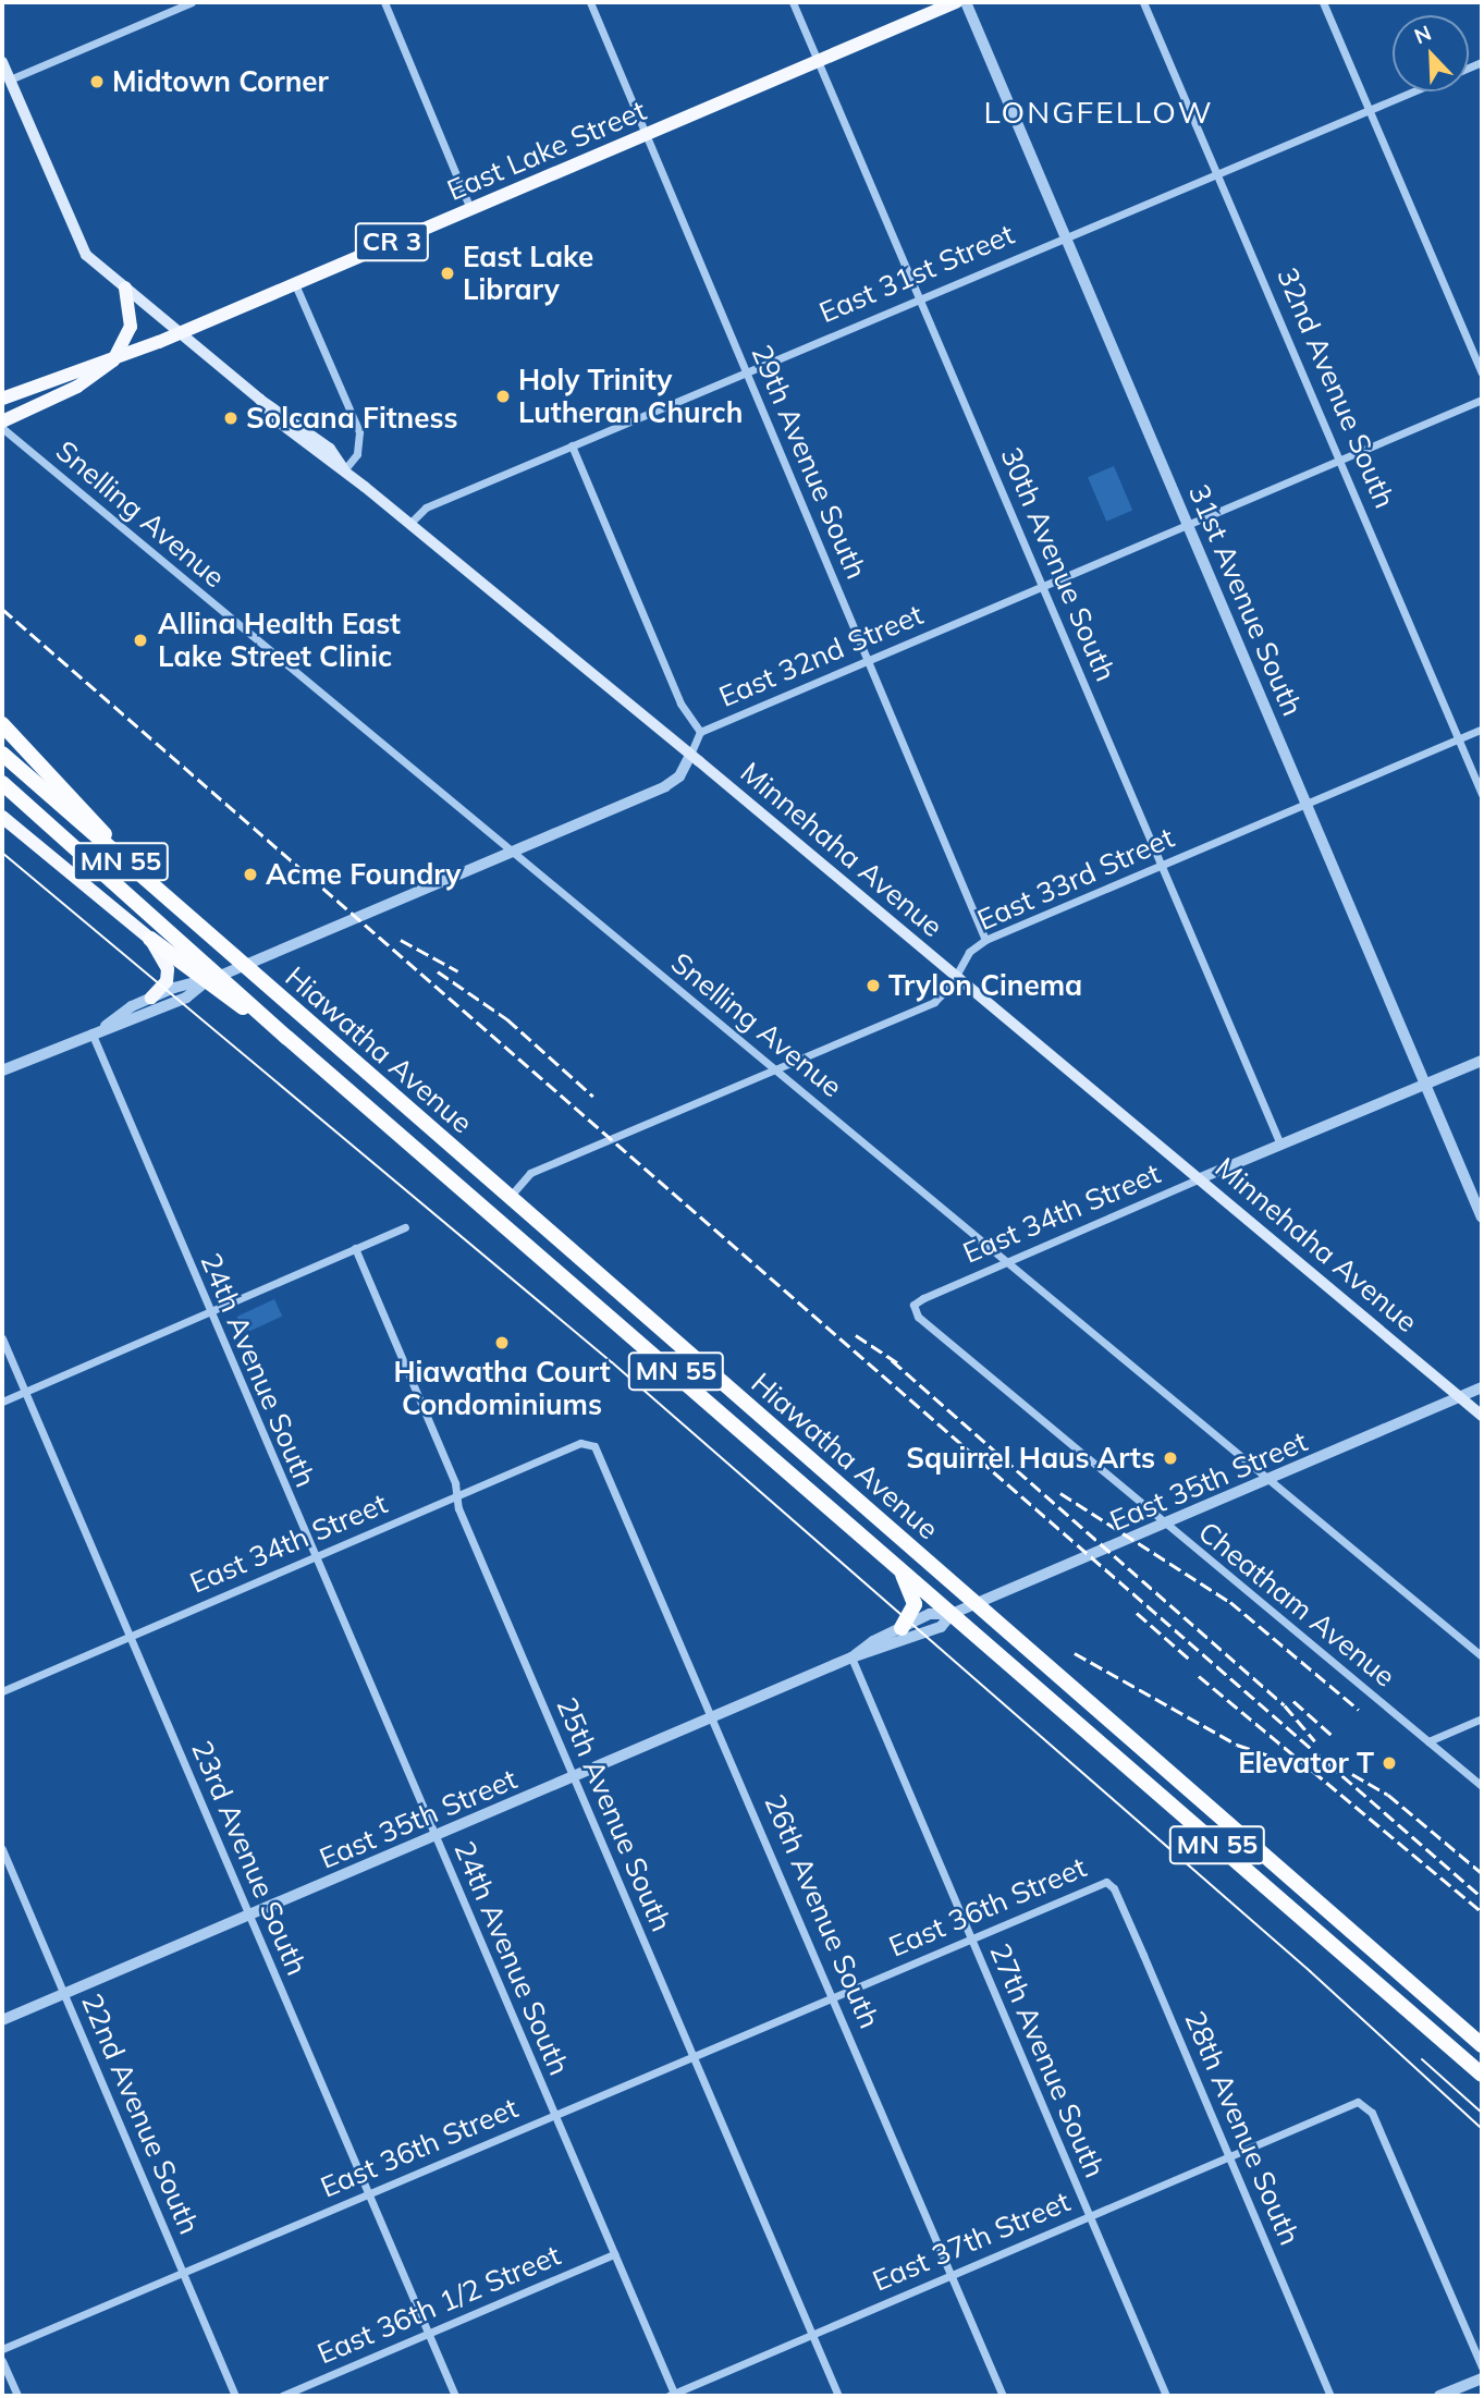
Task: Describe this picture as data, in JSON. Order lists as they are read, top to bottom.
{
  "streets": {
    "highway": ["MN 55", "Hiawatha Avenue"],
    "main road": ["East Lake Street", "CR 3", "Minnehaha Avenue"],
    "street": [
      "East 31st Street",
      "32nd Avenue South",
      "29th Avenue South",
      "Snelling Avenue",
      "30th Avenue South",
      "31st Avenue South",
      "East 32nd Street",
      "East 33rd Street",
      "East 34th Street",
      "24th Avenue South",
      "East 35th Street",
      "Cheatham Avenue",
      "25th Avenue South",
      "23rd Avenue South",
      "East 36th Street",
      "26th Avenue South",
      "27th Avenue South",
      "22nd Avenue South",
      "28th Avenue South",
      "East 37th Street",
      "East 36th 1/2 Street"
    ]
  },
  "crossings": [
    ["East Lake Street", "29th Avenue South"],
    ["East Lake Street", "30th Avenue South"],
    ["East Lake Street", "Minnehaha Avenue"],
    ["East 31st Street", "32nd Avenue South"],
    ["East 31st Street", "29th Avenue South"],
    ["East 31st Street", "30th Avenue South"],
    ["East 31st Street", "31st Avenue South"],
    ["East 31st Street", "Minnehaha Avenue"],
    ["32nd Avenue South", "East 32nd Street"],
    ["32nd Avenue South", "East 33rd Street"],
    ["29th Avenue South", "East 32nd Street"],
    ["29th Avenue South", "East 33rd Street"],
    ["Snelling Avenue", "East 32nd Street"],
    ["Snelling Avenue", "East 33rd Street"],
    ["Snelling Avenue", "East 34th Street"],
    ["Snelling Avenue", "East 35th Street"],
    ["30th Avenue South", "East 32nd Street"],
    ["30th Avenue South", "East 33rd Street"],
    ["30th Avenue South", "East 34th Street"],
    ["31st Avenue South", "East 32nd Street"],
    ["31st Avenue South", "East 33rd Street"],
    ["31st Avenue South", "East 34th Street"],
    ["East 32nd Street", "Minnehaha Avenue"],
    ["East 32nd Street", "Hiawatha Avenue"],
    ["East 32nd Street", "24th Avenue South"],
    ["Minnehaha Avenue", "East 33rd Street"],
    ["Minnehaha Avenue", "East 34th Street"],
    ["Minnehaha Avenue", "East 35th Street"],
    ["East 33rd Street", "Hiawatha Avenue"],
    ["Hiawatha Avenue", "East 35th Street"],
    ["East 34th Street", "24th Avenue South"],
    ["East 34th Street", "Cheatham Avenue"],
    ["East 34th Street", "25th Avenue South"],
    ["East 34th Street", "23rd Avenue South"],
    ["East 34th Street", "26th Avenue South"],
    ["24th Avenue South", "East 35th Street"],
    ["24th Avenue South", "East 36th Street"],
    ["24th Avenue South", "East 37th Street"],
    ["24th Avenue South", "East 36th 1/2 Street"],
    ["East 35th Street", "Cheatham Avenue"],
    ["East 35th Street", "25th Avenue South"],
    ["East 35th Street", "23rd Avenue South"],
    ["East 35th Street", "26th Avenue South"],
    ["East 35th Street", "27th Avenue South"],
    ["East 35th Street", "22nd Avenue South"],
    ["25th Avenue South", "East 36th Street"],
    ["25th Avenue South", "East 37th Street"],
    ["23rd Avenue South", "East 36th Street"],
    ["23rd Avenue South", "East 36th 1/2 Street"],
    ["East 36th Street", "26th Avenue South"],
    ["East 36th Street", "27th Avenue South"],
    ["East 36th Street", "22nd Avenue South"],
    ["East 36th Street", "28th Avenue South"],
    ["26th Avenue South", "East 37th Street"],
    ["27th Avenue South", "East 37th Street"],
    ["28th Avenue South", "East 37th Street"]
  ],
  "districts": ["LONGFELLOW"],
  "places": [
    "Midtown Corner",
    "East Lake Library",
    "Holy Trinity Lutheran Church",
    "Solcana Fitness",
    "Allina Health East Lake Street Clinic",
    "Acme Foundry",
    "Trylon Cinema",
    "Hiawatha Court Condominiums",
    "Squirrel Haus Arts",
    "Elevator T"
  ],
  "north": "top left"
}
